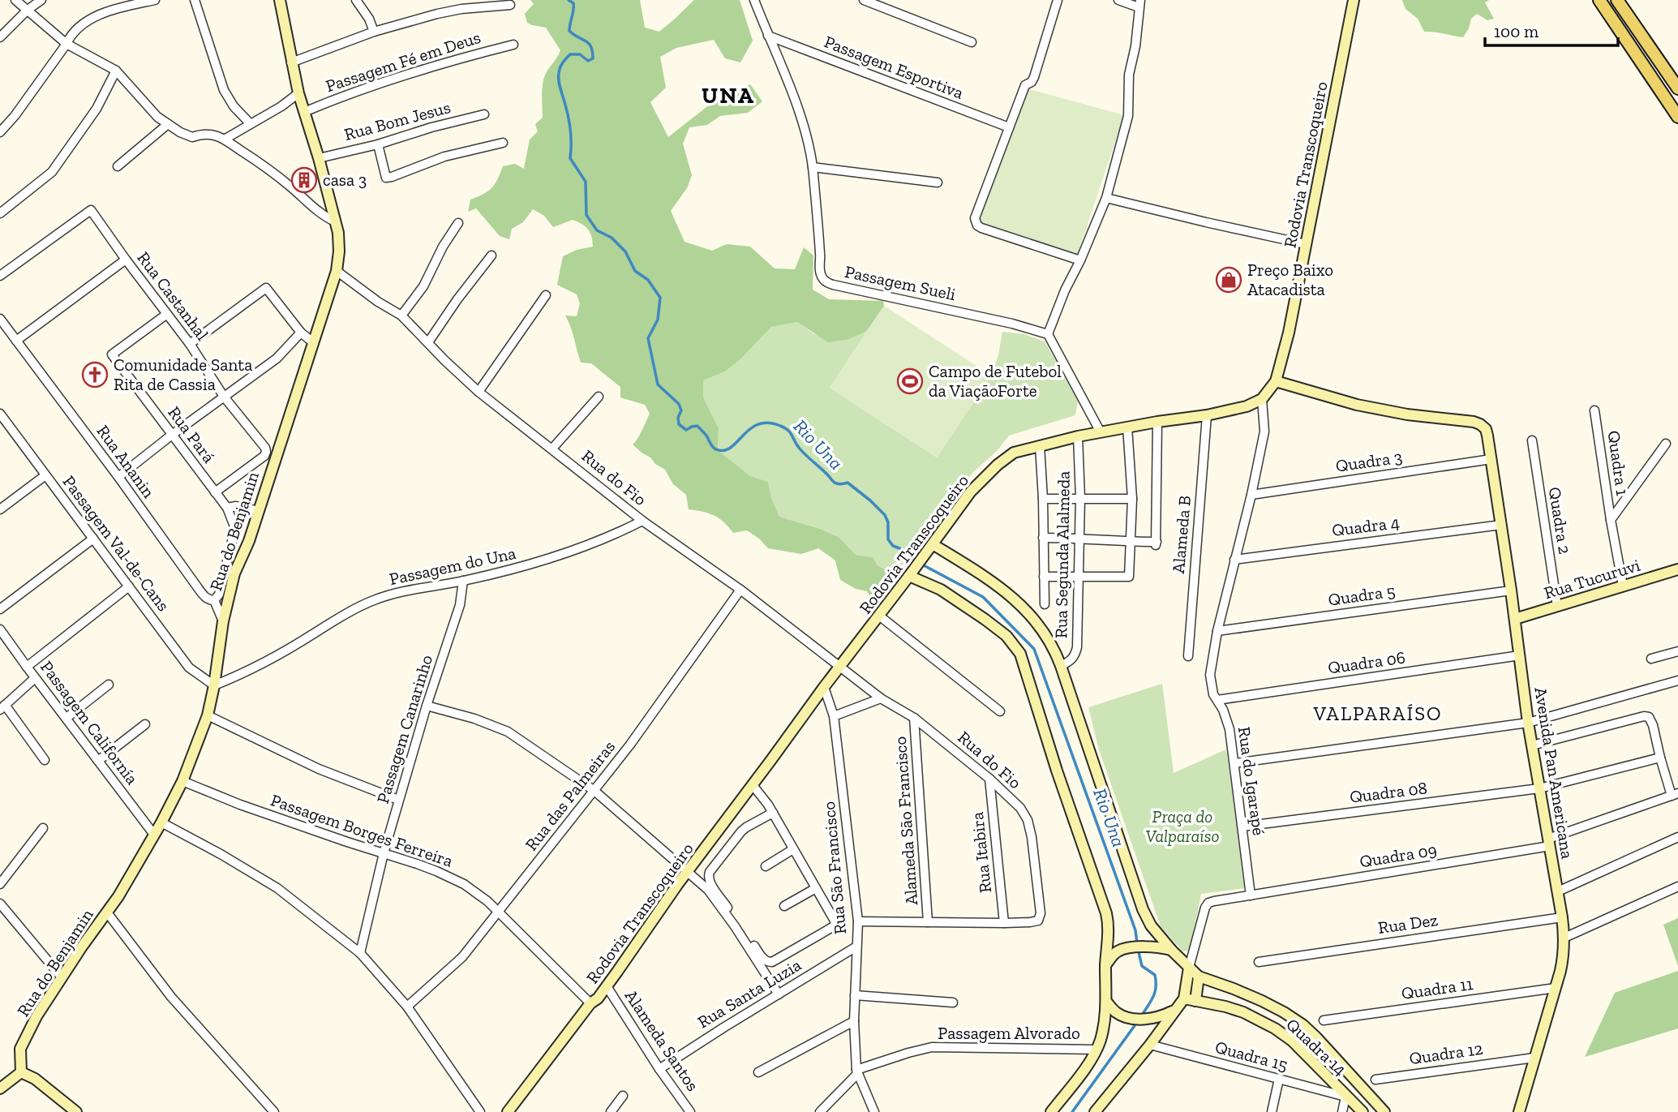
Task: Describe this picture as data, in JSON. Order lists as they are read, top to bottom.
{
  "streets": {
    "street": [
      "Passagem Fé em Deus",
      "Passagem Esportiva",
      "Rua Bom Jesus",
      "Rodovia Transcoqueiro",
      "Passagem Sueli",
      "Rua Castanhal",
      "Rua Pará",
      "Rua Ananin",
      "Quadra 3",
      "Quadra 1",
      "Rua do Fio",
      "Quadra 2",
      "Quadra 4",
      "Rua do Benjamin",
      "Alameda B",
      "Passagem Val-de-Cans",
      "Rua Segunda Alalmeda",
      "Passagem do Una",
      "Rua Tucuruvi",
      "Quadra 5",
      "Quadra 06",
      "Passagem Californía",
      "Passagem Canarinho",
      "Avenida Pan Americana",
      "Rua do Igarapé",
      "Quadra 08",
      "Rua das Palmeiras",
      "Alameda São Francisco",
      "Passagem Borges Ferreira",
      "Rua Itabira",
      "Quadra 09",
      "Rua São Francisco",
      "Rua Dez",
      "Quadra 11",
      "Rua Santa Luzia",
      "Passagem Alvorado",
      "Alameda Santos",
      "Quadra 14",
      "Quadra 12",
      "Quadra 15"
    ]
  },
  "crossings": [
    ["Passagem Fé em Deus", "Rua do Benjamin"],
    ["Passagem Esportiva", "Passagem Sueli"],
    ["Rua Bom Jesus", "Rua do Benjamin"],
    ["Rodovia Transcoqueiro", "Rua do Fio"],
    ["Rodovia Transcoqueiro", "Alameda B"],
    ["Rodovia Transcoqueiro", "Rua Segunda Alalmeda"],
    ["Rodovia Transcoqueiro", "Avenida Pan Americana"],
    ["Rodovia Transcoqueiro", "Rua do Igarapé"],
    ["Rodovia Transcoqueiro", "Passagem Borges Ferreira"],
    ["Rodovia Transcoqueiro", "Rua São Francisco"],
    ["Rodovia Transcoqueiro", "Alameda Santos"],
    ["Rua Castanhal", "Rua Pará"],
    ["Rua Ananin", "Rua do Benjamin"],
    ["Quadra 3", "Avenida Pan Americana"],
    ["Quadra 3", "Rua do Igarapé"],
    ["Quadra 1", "Rua Tucuruvi"],
    ["Rua do Fio", "Rua do Benjamin"],
    ["Rua do Fio", "Passagem do Una"],
    ["Rua do Fio", "Rua das Palmeiras"],
    ["Rua do Fio", "Alameda São Francisco"],
    ["Rua do Fio", "Rua Itabira"],
    ["Quadra 2", "Rua Tucuruvi"],
    ["Quadra 4", "Avenida Pan Americana"],
    ["Quadra 4", "Rua do Igarapé"],
    ["Rua do Benjamin", "Passagem Val-de-Cans"],
    ["Rua do Benjamin", "Passagem do Una"],
    ["Rua do Benjamin", "Passagem Californía"],
    ["Rua do Benjamin", "Passagem Borges Ferreira"],
    ["Passagem Val-de-Cans", "Passagem do Una"],
    ["Passagem do Una", "Passagem Canarinho"],
    ["Rua Tucuruvi", "Avenida Pan Americana"],
    ["Quadra 5", "Avenida Pan Americana"],
    ["Quadra 5", "Rua do Igarapé"],
    ["Quadra 06", "Avenida Pan Americana"],
    ["Quadra 06", "Rua do Igarapé"],
    ["Passagem Canarinho", "Passagem Borges Ferreira"],
    ["Avenida Pan Americana", "Quadra 08"],
    ["Avenida Pan Americana", "Quadra 09"],
    ["Avenida Pan Americana", "Rua Dez"],
    ["Avenida Pan Americana", "Quadra 11"],
    ["Avenida Pan Americana", "Quadra 12"],
    ["Rua do Igarapé", "Quadra 08"],
    ["Rua do Igarapé", "Quadra 09"],
    ["Rua das Palmeiras", "Passagem Borges Ferreira"],
    ["Rua São Francisco", "Rua Santa Luzia"],
    ["Rua São Francisco", "Passagem Alvorado"],
    ["Rua Santa Luzia", "Alameda Santos"],
    ["Quadra 14", "Quadra 15"]
  ],
  "districts": ["UNA", "VALPARAÍSO"],
  "water": ["Rio Una"],
  "parks": ["Praça do Valparaíso"],
  "places": {
    "building": ["casa 3"],
    "shop": ["Preço Baixo Atacadista"],
    "church": ["Comunidade Santa Rita de Cassia"],
    "sports": ["Campo de Futebol da ViaçãoForte"]
  },
  "scale_bar": "100 m"
}
